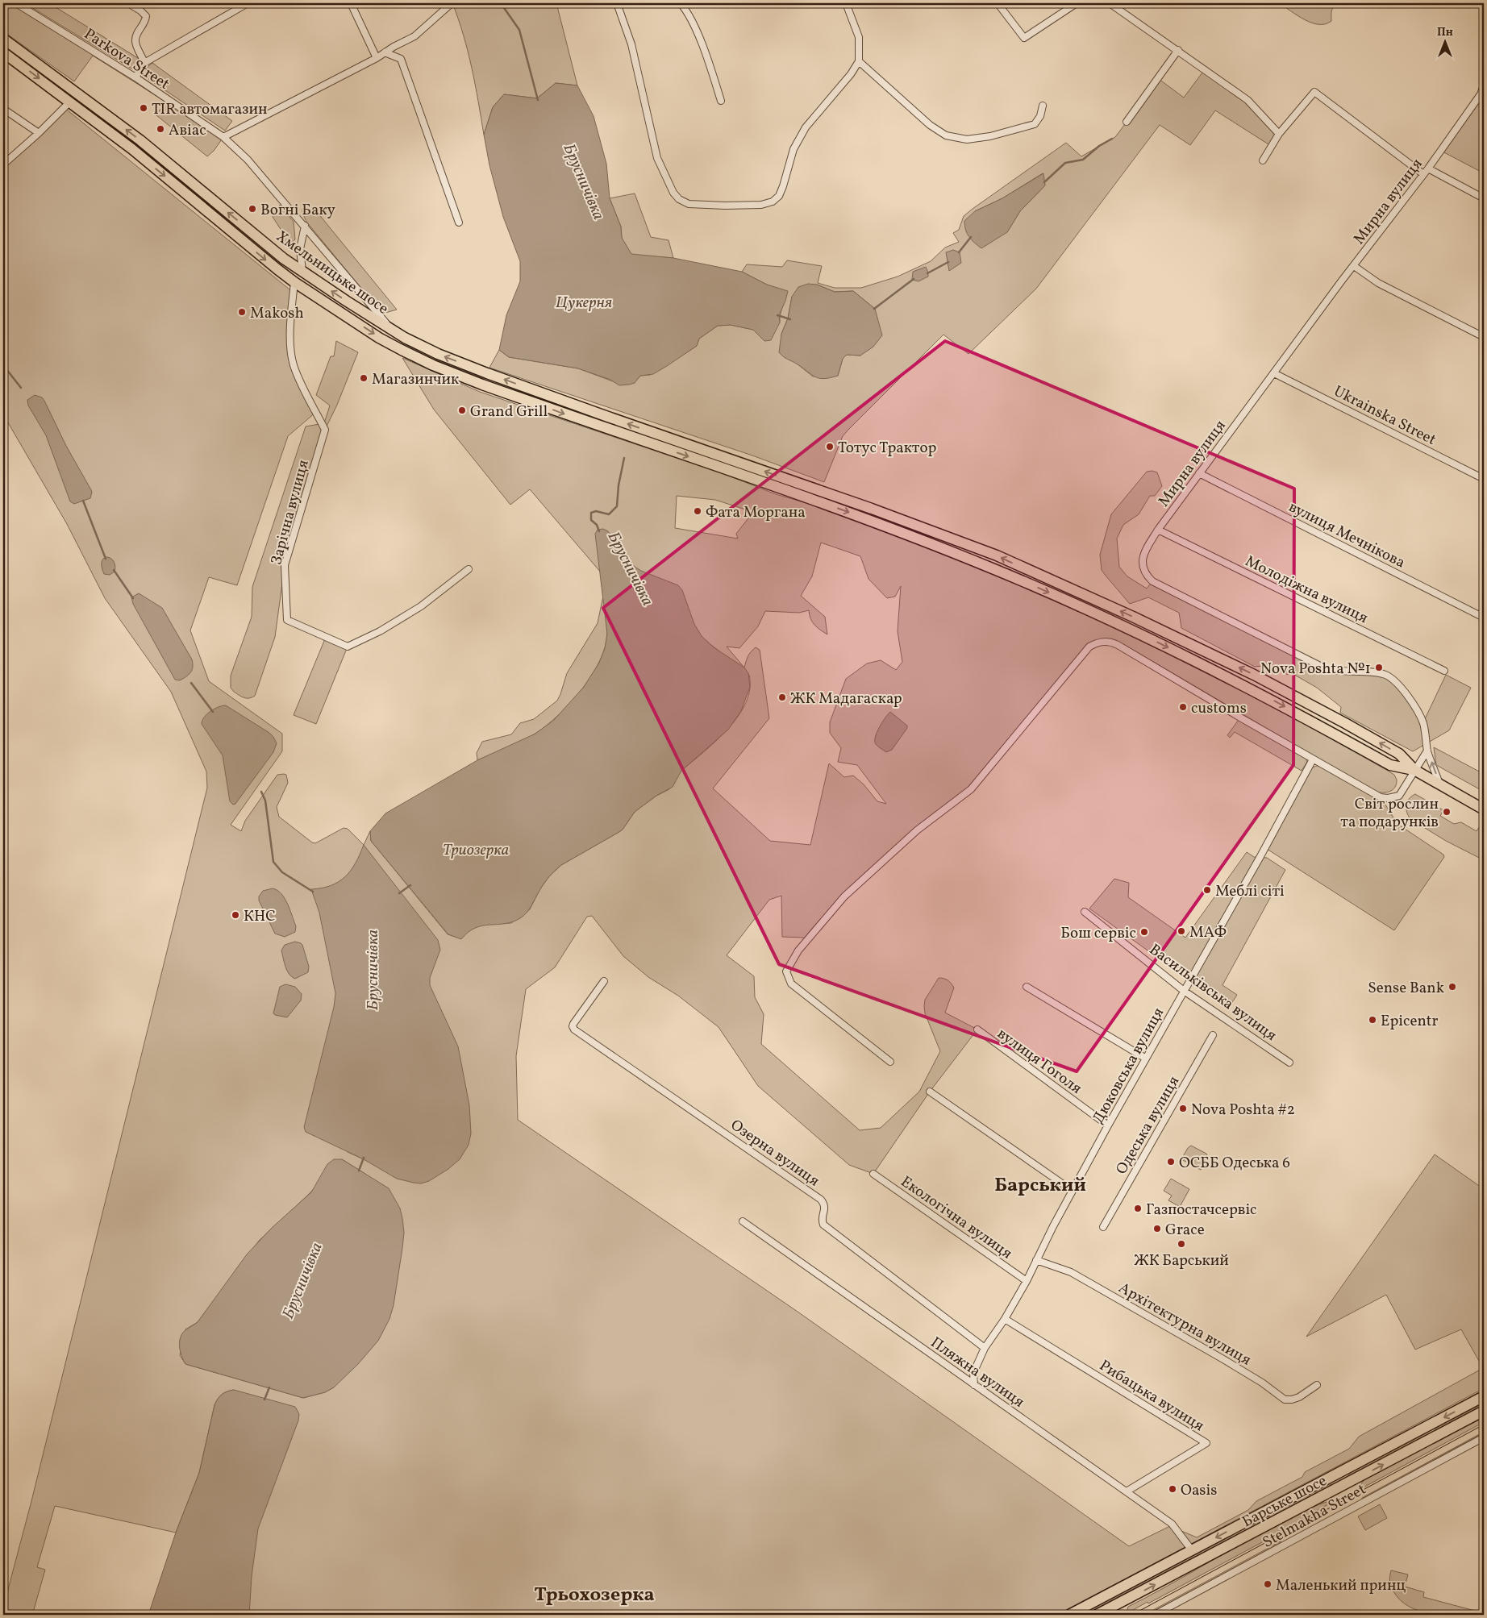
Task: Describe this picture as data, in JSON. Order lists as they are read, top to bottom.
{
  "streets": {
    "highway": ["Хмельницьке шосе", "Барське шосе"],
    "street": [
      "Parkova Street",
      "Мирна вулиця",
      "Ukrainska Street",
      "Зарічна вулиця",
      "вулиця Мечнікова",
      "Молодіжна вулиця",
      "Васильківська вулиця",
      "вулиця Гоголя",
      "Дюковська вулиця",
      "Одеська вулиця",
      "Озерна вулиця",
      "Екологічна вулиця",
      "Архітектурна вулиця",
      "Пляжна вулиця",
      "Рибацька вулиця",
      "Stelmakha Street"
    ]
  },
  "crossings": [
    ["Parkova Street", "Хмельницьке шосе"],
    ["Мирна вулиця", "Ukrainska Street"],
    ["Мирна вулиця", "вулиця Мечнікова"],
    ["Мирна вулиця", "Молодіжна вулиця"],
    ["Хмельницьке шосе", "Зарічна вулиця"],
    ["Васильківська вулиця", "Дюковська вулиця"],
    ["вулиця Гоголя", "Дюковська вулиця"],
    ["Дюковська вулиця", "Озерна вулиця"],
    ["Дюковська вулиця", "Екологічна вулиця"],
    ["Дюковська вулиця", "Архітектурна вулиця"],
    ["Дюковська вулиця", "Пляжна вулиця"],
    ["Дюковська вулиця", "Рибацька вулиця"],
    ["Пляжна вулиця", "Рибацька вулиця"]
  ],
  "districts": ["Барський", "Трьохозерка"],
  "water": ["Брусничівка", "Цукерня", "Триозерка"],
  "places": [
    "TIR автомагазин",
    "Авіас",
    "Вогні Баку",
    "Makosh",
    "Магазинчик",
    "Grand Grill",
    "Тотус Трактор",
    "Фата Моргана",
    "Nova Poshta №1",
    "ЖК Мадагаскар",
    "customs",
    "Світ рослин та подарунків",
    "Меблі сіті",
    "КНС",
    "МАФ",
    "Бош сервіс",
    "Sense Bank",
    "Epicentr",
    "Nova Poshta #2",
    "ОСББ Одеська 6",
    "Газпостачсервіс",
    "Grace",
    "ЖК Барський",
    "Oasis",
    "Маленький принц"
  ],
  "north": "top"
}
